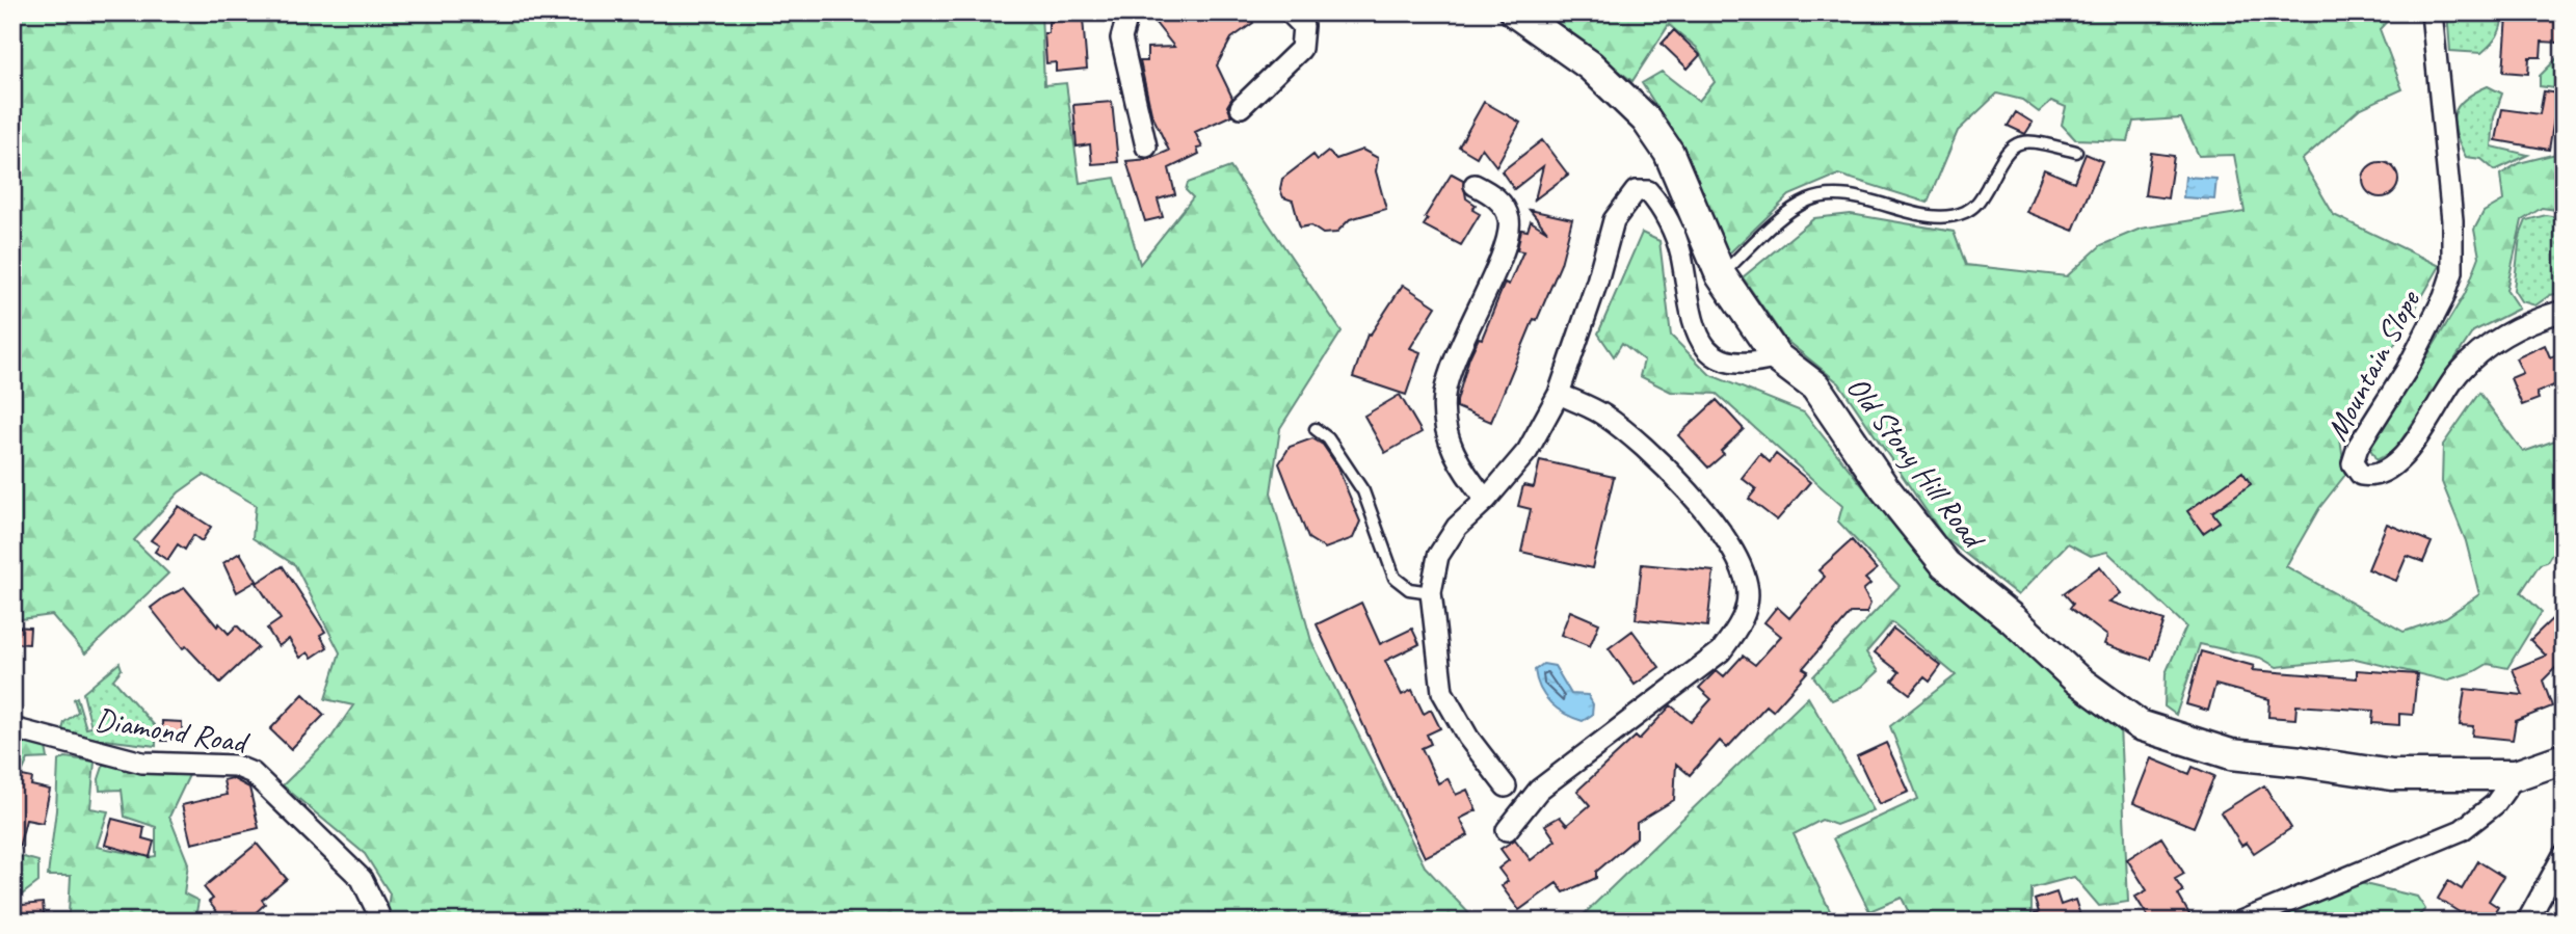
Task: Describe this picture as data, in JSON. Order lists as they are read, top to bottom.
{
  "streets": {
    "street": ["Mountain Slope", "Old Stony Hill Road", "Diamond Road"]
  }
}
